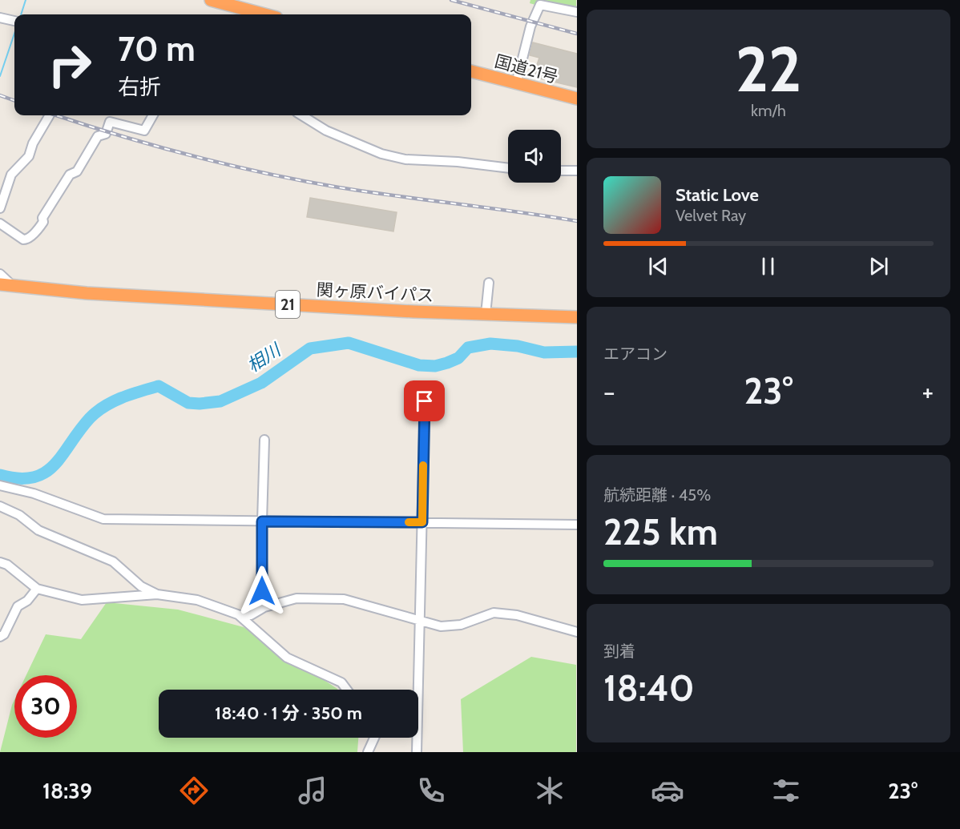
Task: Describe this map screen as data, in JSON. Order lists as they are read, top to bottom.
{
  "streets": {
    "highway": ["国道21号", "関ヶ原バイパス", "21"]
  },
  "water": ["相川"],
  "page": {
    "tile": [
      ["22", "km/h"],
      "エアコン",
      ["航続距離 · 45%", "225 km"],
      ["到着", "18:40"]
    ],
    "turn": ["70 m", "右折"],
    "song": ["Static Love", "Velvet Ray"],
    "heat": ["−", "23°", "+"],
    "limit": "30",
    "trip": "18:40 · 1 分 · 350 m",
    "tabs": ["18:39", "23°"]
  }
}
